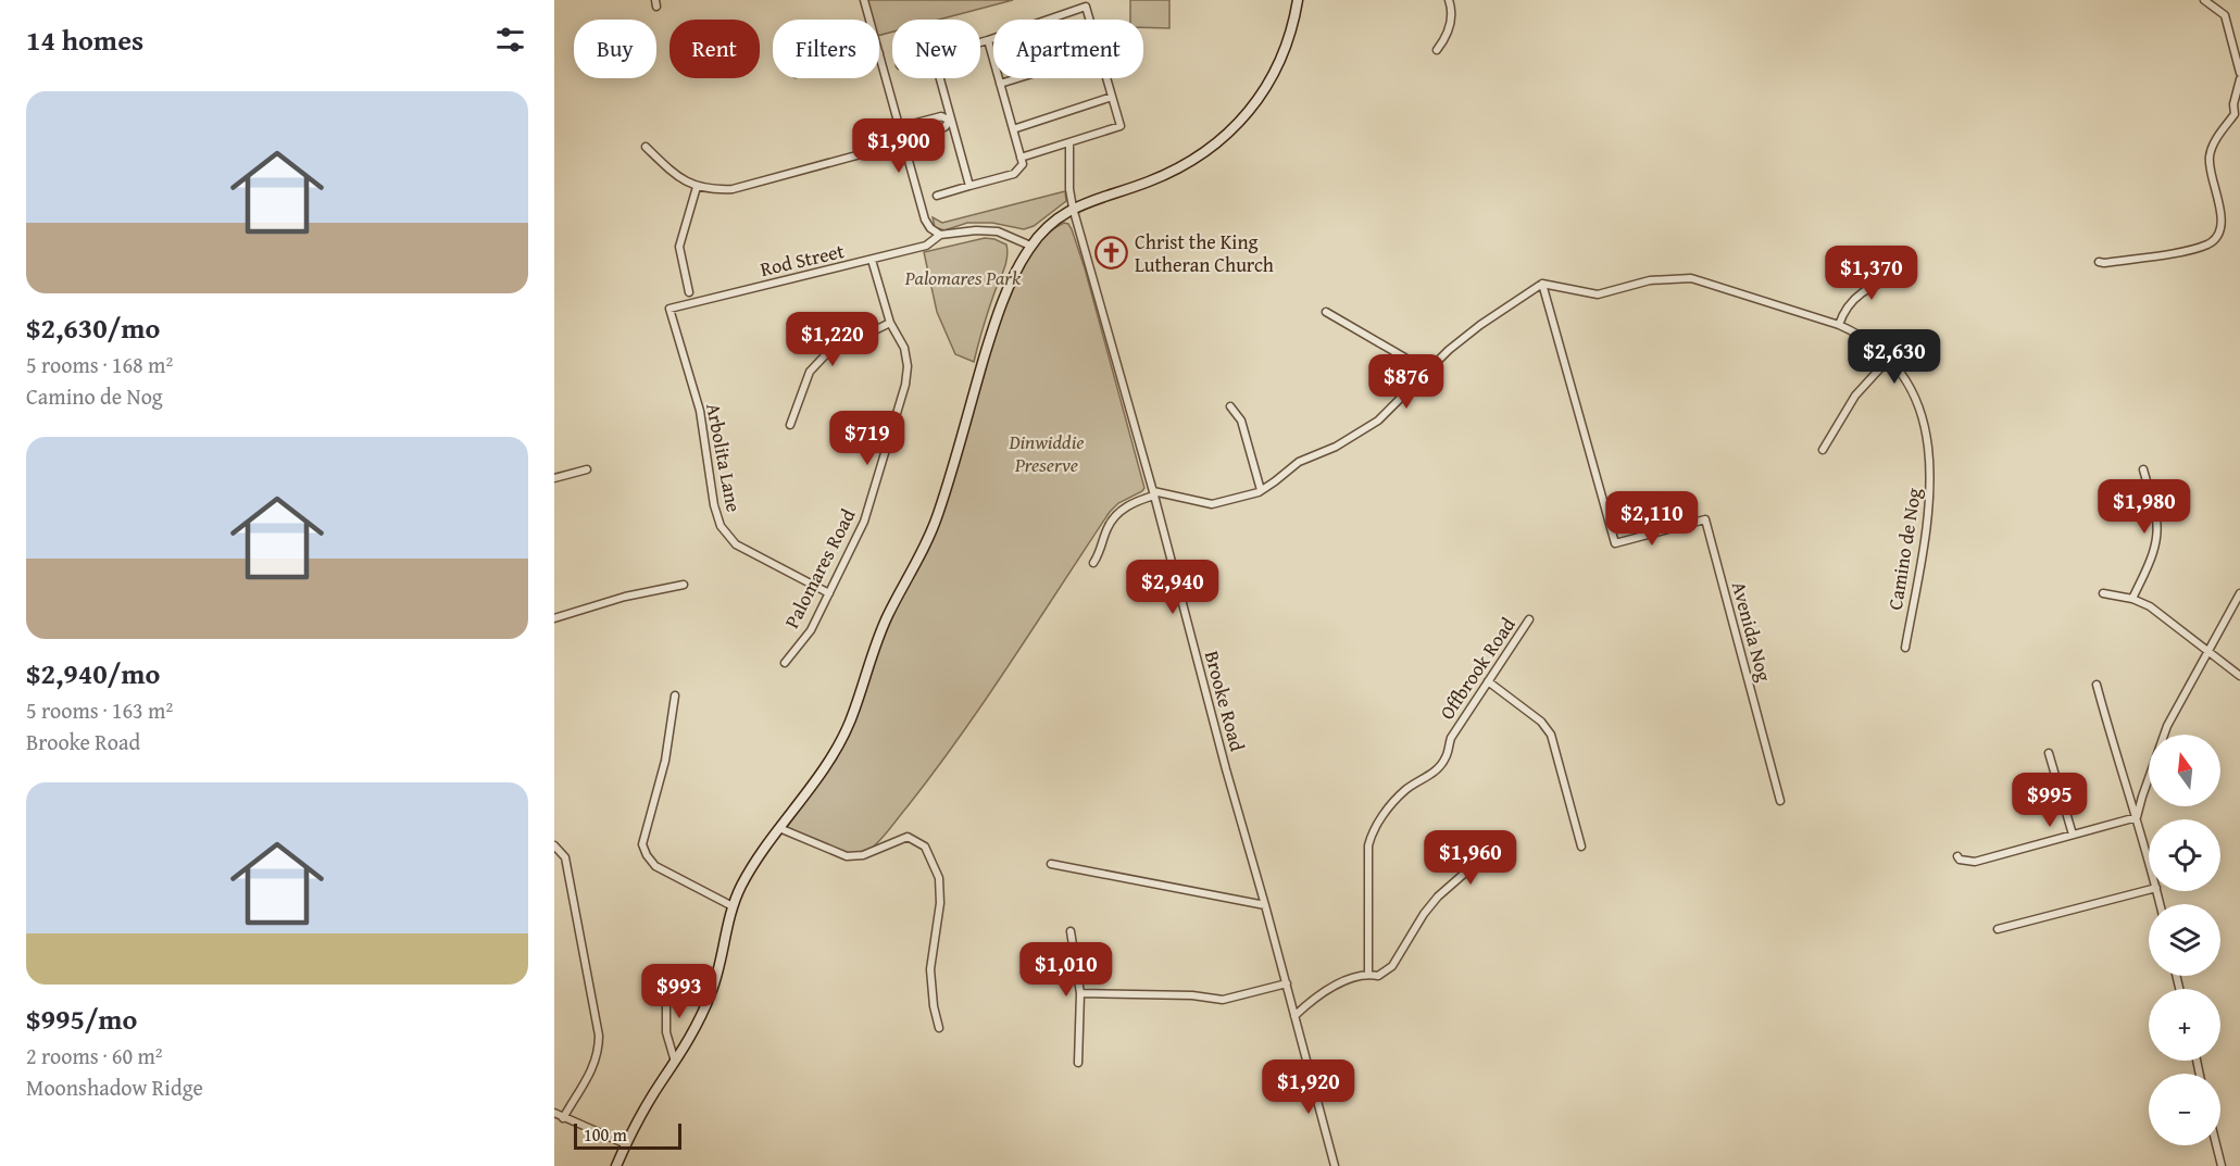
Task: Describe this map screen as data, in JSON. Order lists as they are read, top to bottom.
{
  "streets": {
    "street": [
      "Rod Street",
      "Arbolita Lane",
      "Camino de Nog",
      "Palomares Road",
      "Avenida Nog",
      "Offbrook Road",
      "Brooke Road"
    ]
  },
  "crossings": [
    ["Rod Street", "Arbolita Lane"],
    ["Rod Street", "Palomares Road"],
    ["Arbolita Lane", "Palomares Road"],
    ["Camino de Nog", "Avenida Nog"]
  ],
  "parks": ["Palomares Park", "Dinwiddie Preserve"],
  "places": {
    "church": ["Christ the King Lutheran Church"]
  },
  "scale_bar": "100 m",
  "north": "top",
  "page": {
    "heading": "14 homes",
    "chip": [
      "Buy",
      "Rent",
      "Filters",
      "New",
      "Apartment"
    ],
    "list": [
      {
        "name": "$2,630/mo",
        "note": "5 rooms · 168 m² · Camino de Nog"
      },
      {
        "name": "$2,940/mo",
        "note": "5 rooms · 163 m² · Brooke Road"
      },
      {
        "name": "$995/mo",
        "note": "2 rooms · 60 m² · Moonshadow Ridge"
      }
    ],
    "price": [
      "$1,900",
      "$1,370",
      "$1,220",
      "$2,630",
      "$876",
      "$719",
      "$1,980",
      "$2,110",
      "$2,940",
      "$995",
      "$1,960",
      "$1,010",
      "$993",
      "$1,920"
    ],
    "map_buttons": ["+", "−"],
    "scale": "100 m"
  }
}
